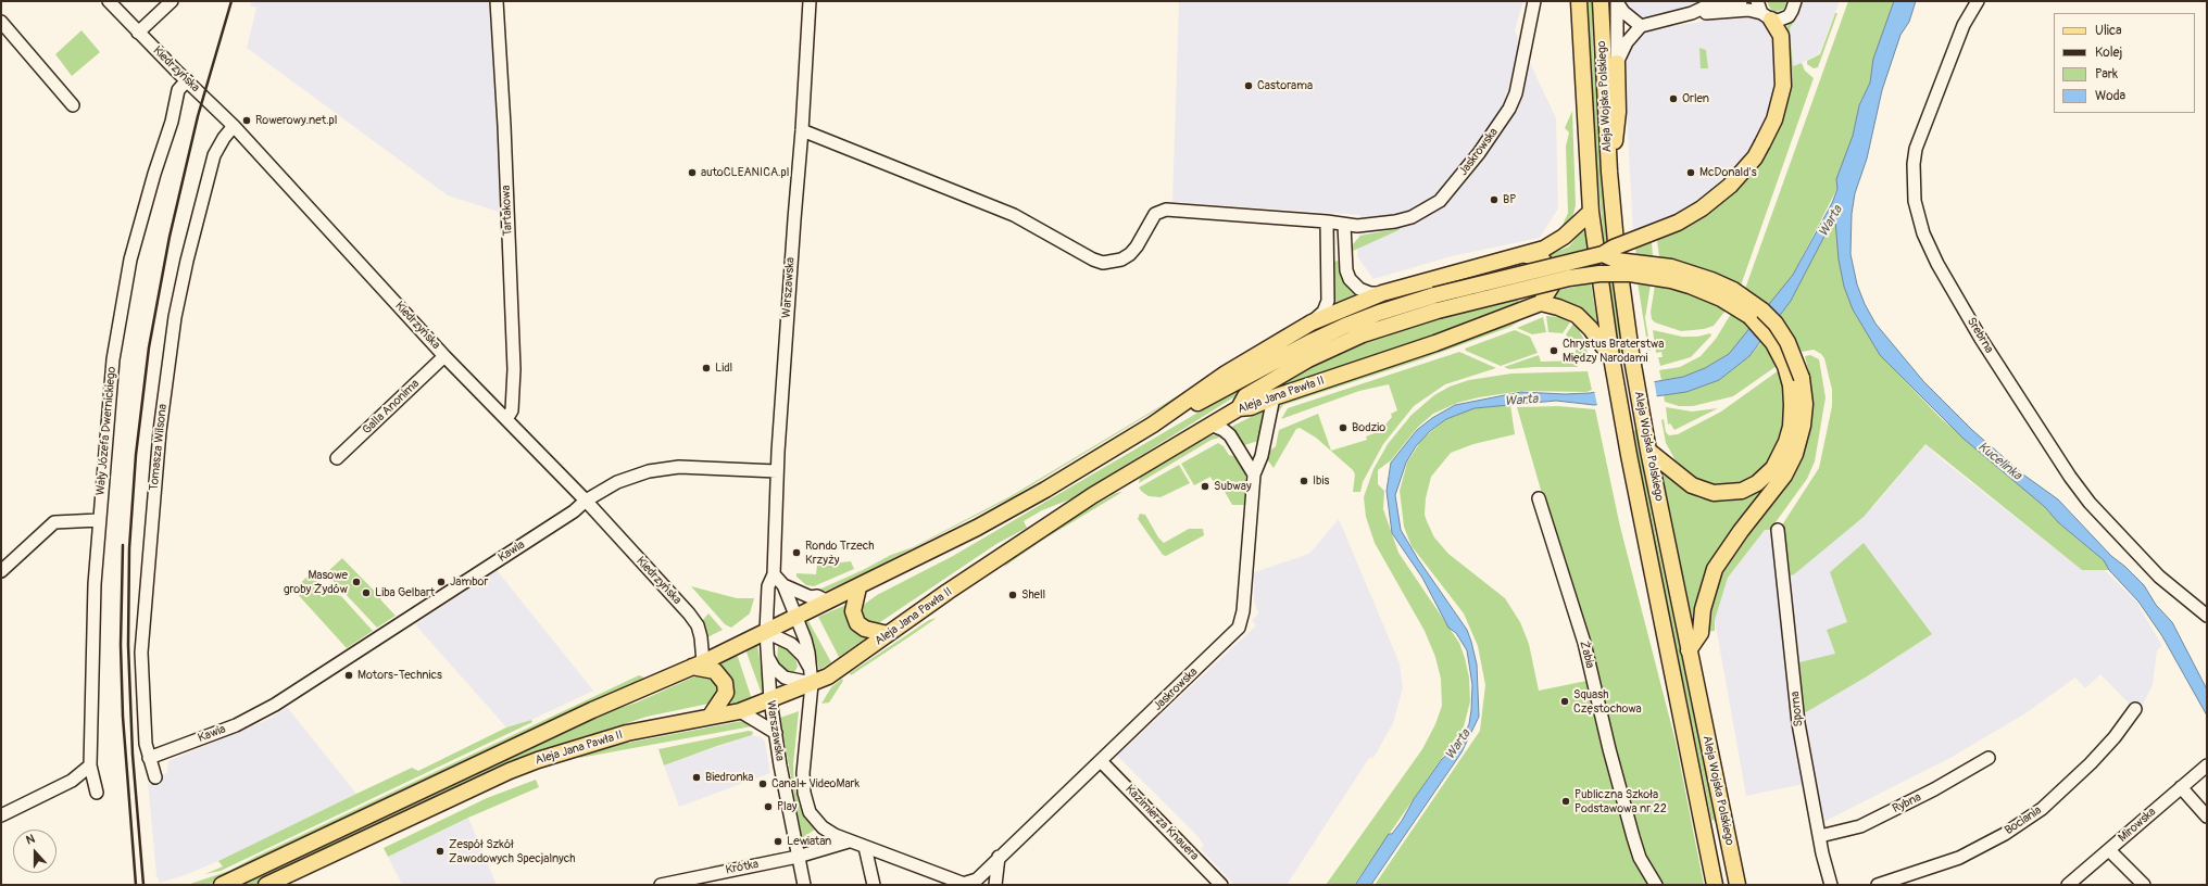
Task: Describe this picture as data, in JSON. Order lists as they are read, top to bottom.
{
  "streets": {
    "main road": ["Aleja Wojska Polskiego", "Aleja Jana Pawła II"],
    "street": [
      "Kiedrzyńska",
      "Jaskrowska",
      "Tartakowa",
      "Warszawska",
      "Srebrna",
      "Galla Anonima",
      "Wały Józefa Dwernickiego",
      "Tomasza Wilsona",
      "Kawia",
      "Żabia",
      "Sporna",
      "Rybna",
      "Bociania",
      "Kazimierza Knauera",
      "Mirowska",
      "Krótka"
    ]
  },
  "crossings": [
    ["Kiedrzyńska", "Tartakowa"],
    ["Kiedrzyńska", "Aleja Jana Pawła II"],
    ["Kiedrzyńska", "Galla Anonima"],
    ["Kiedrzyńska", "Wały Józefa Dwernickiego"],
    ["Kiedrzyńska", "Tomasza Wilsona"],
    ["Kiedrzyńska", "Kawia"],
    ["Aleja Wojska Polskiego", "Aleja Jana Pawła II"],
    ["Jaskrowska", "Warszawska"],
    ["Jaskrowska", "Aleja Jana Pawła II"],
    ["Jaskrowska", "Kazimierza Knauera"],
    ["Warszawska", "Aleja Jana Pawła II"],
    ["Warszawska", "Kawia"],
    ["Warszawska", "Krótka"],
    ["Tomasza Wilsona", "Kawia"],
    ["Sporna", "Rybna"]
  ],
  "water": ["Warta", "Kucelinka"],
  "places": [
    "Castorama",
    "Orlen",
    "Rowerowy.net.pl",
    "autoCLEANICA.pl",
    "McDonald's",
    "BP",
    "Chrystus Braterstwa Między Narodami",
    "Lidl",
    "Bodzio",
    "Ibis",
    "Subway",
    "Rondo Trzech Krzyży",
    "Masowe groby Żydów",
    "Jambor",
    "Liba Gelbart",
    "Shell",
    "Motors-Technics",
    "Squash Częstochowa",
    "Biedronka",
    "Canal+ VideoMark",
    "Publiczna Szkoła Podstawowa nr 22",
    "Play",
    "Lewiatan",
    "Zespół Szkół Zawodowych Specjalnych"
  ],
  "legend": [
    "Ulica",
    "Kolej",
    "Park",
    "Woda"
  ],
  "north": "top"
}
